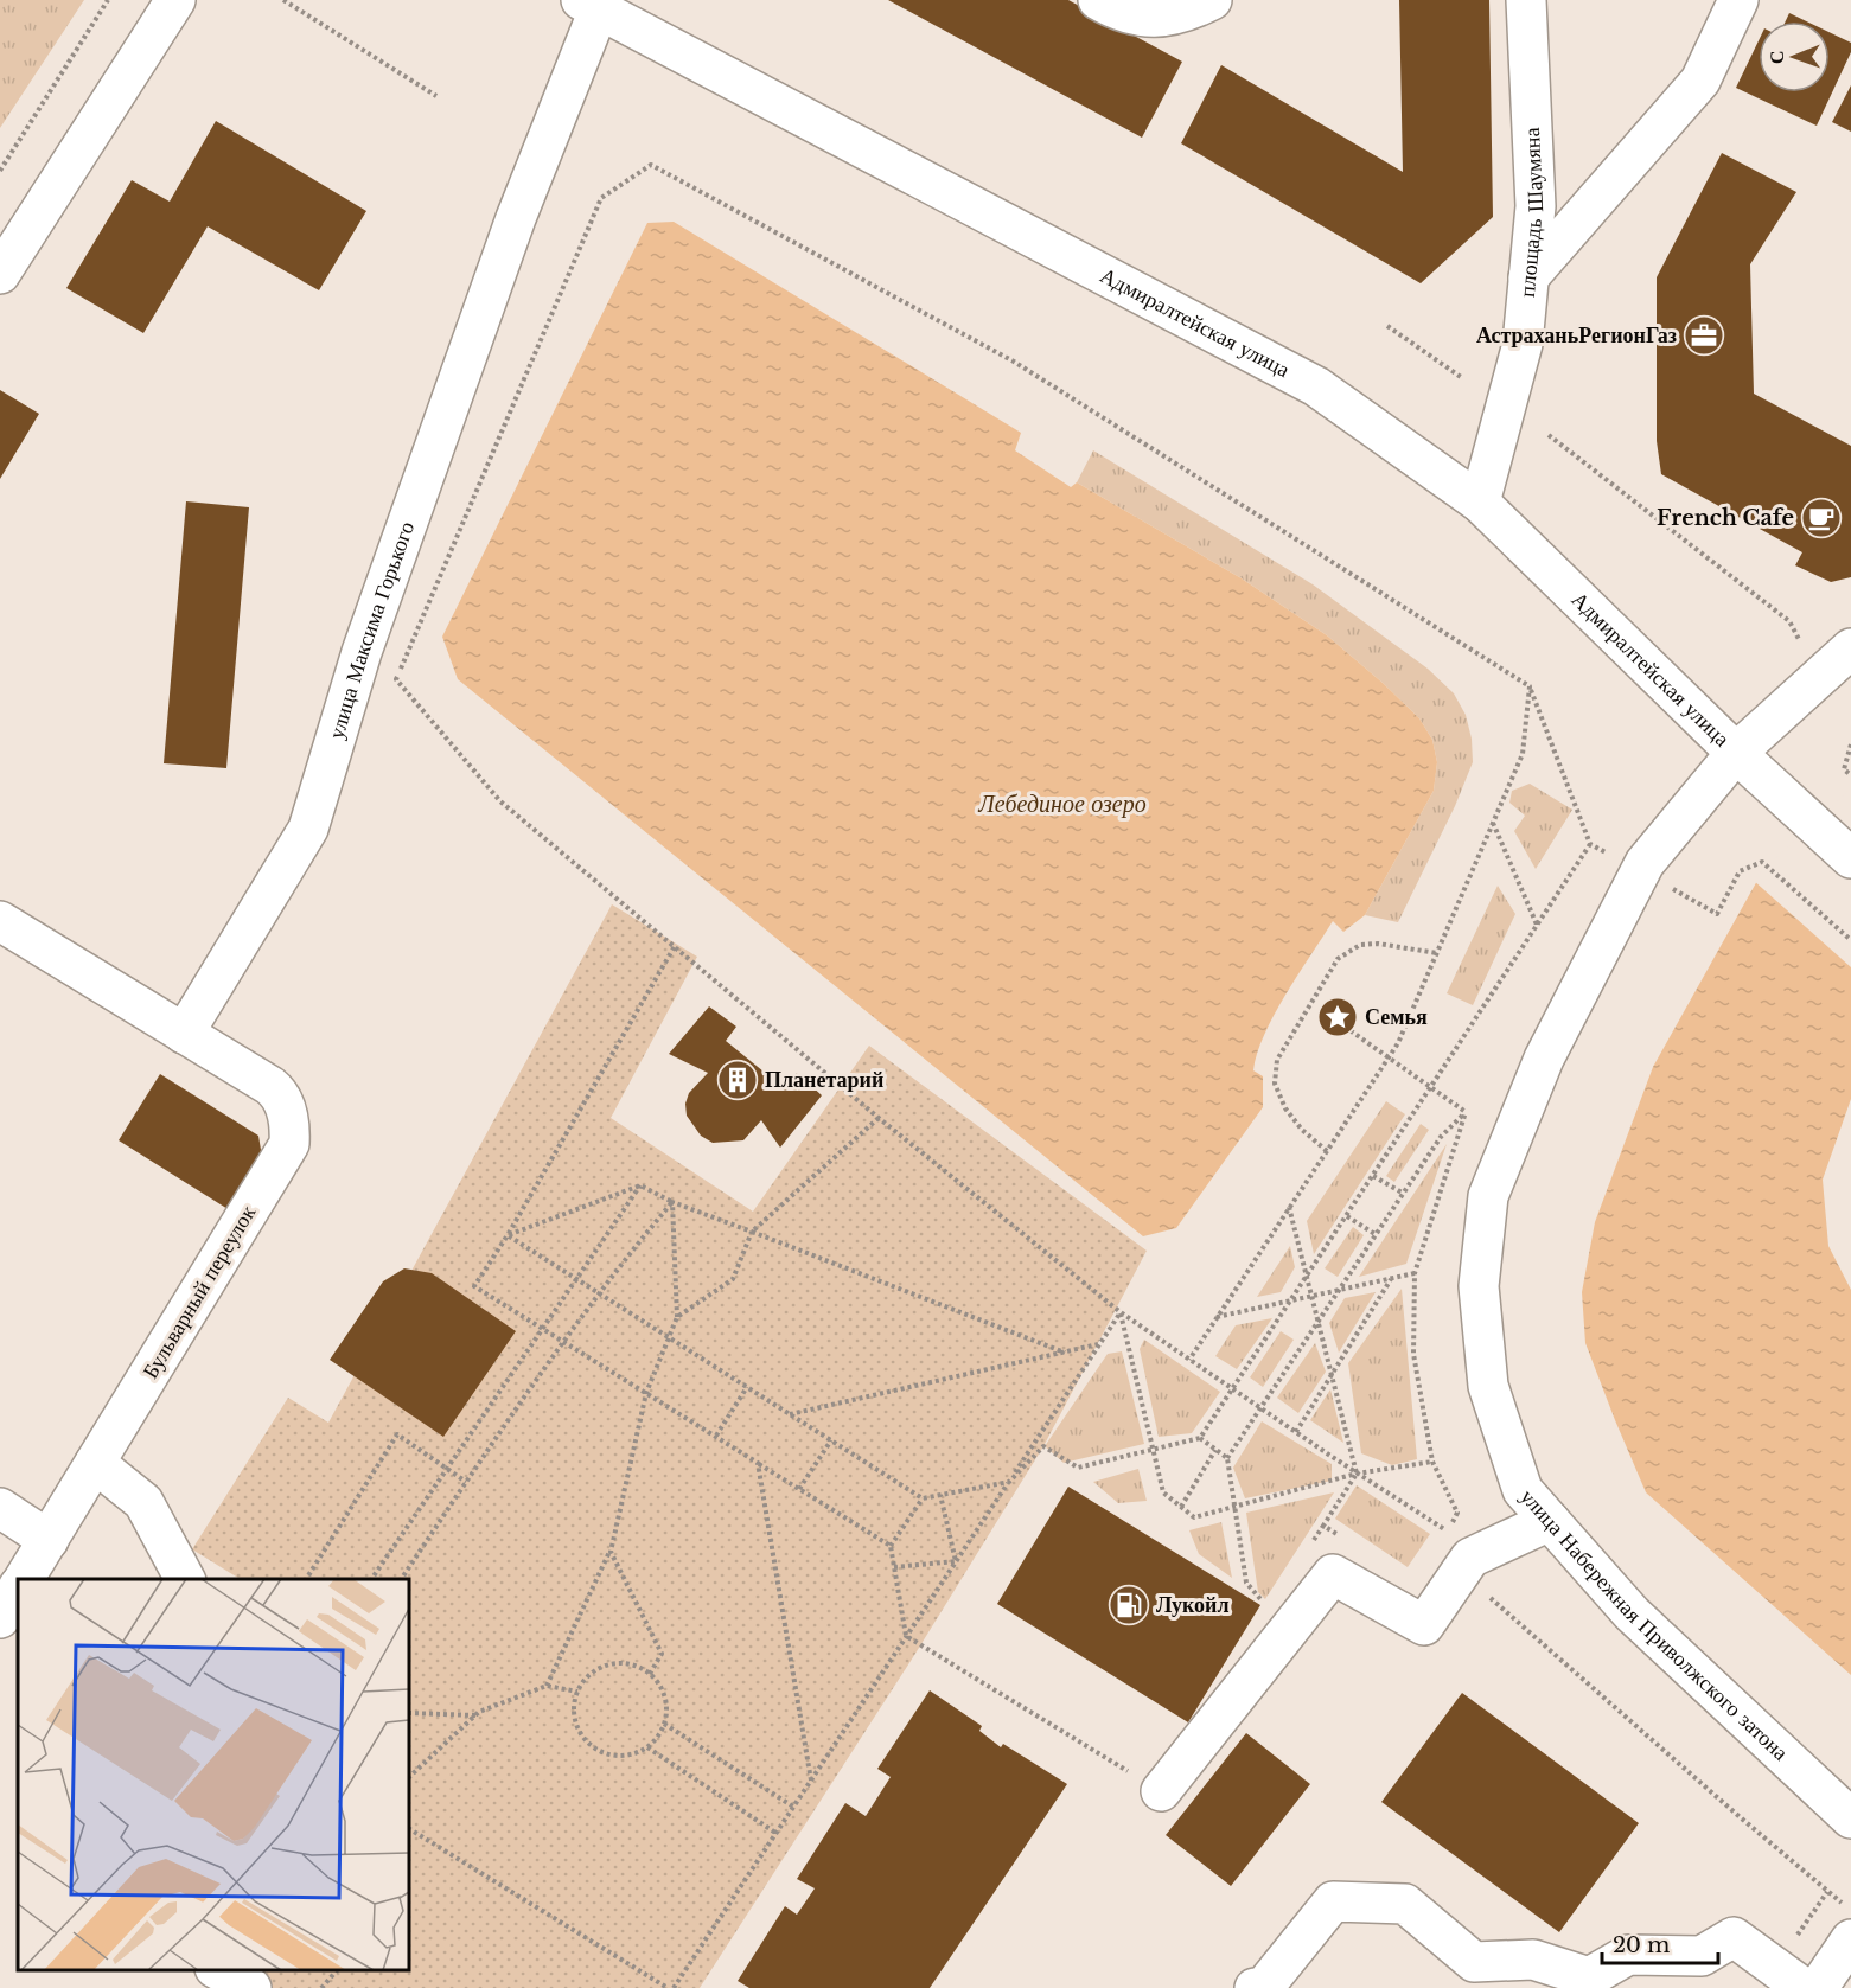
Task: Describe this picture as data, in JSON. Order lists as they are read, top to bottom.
{
  "streets": {
    "street": [
      "площадь Шаумяна",
      "Адмиралтейская улица",
      "улица Максима Горького",
      "Бульварный переулок",
      "улица Набережная Приволжского затона"
    ]
  },
  "crossings": [
    ["площадь Шаумяна", "Адмиралтейская улица"],
    ["Адмиралтейская улица", "улица Максима Горького"],
    ["Адмиралтейская улица", "улица Набережная Приволжского затона"],
    ["улица Максима Горького", "Бульварный переулок"]
  ],
  "water": ["Лебединое озеро"],
  "places": {
    "office": ["АстраханьРегионГаз"],
    "cafe": ["French Cafe"],
    "place": ["Семья"],
    "building": ["Планетарий"],
    "fuel station": ["Лукойл"]
  },
  "scale_bar": "20 m",
  "north": "left"
}
